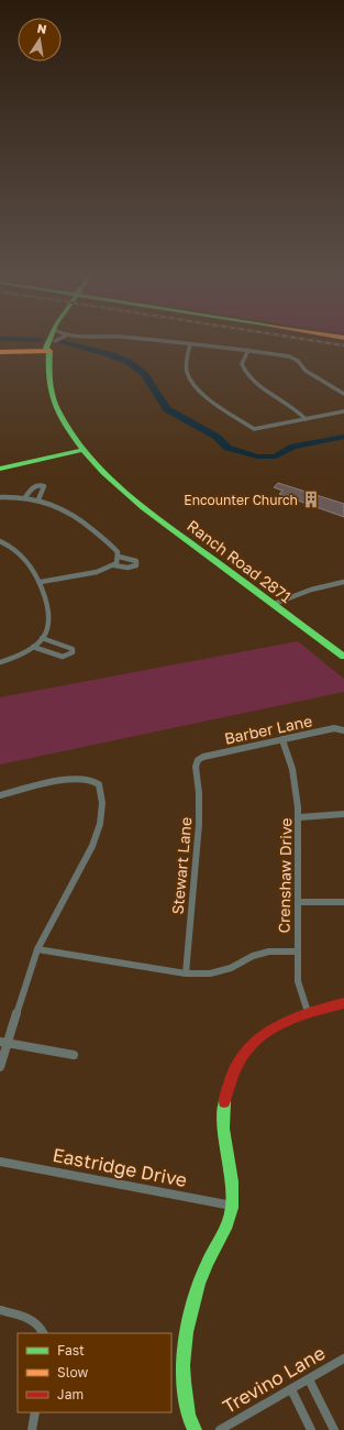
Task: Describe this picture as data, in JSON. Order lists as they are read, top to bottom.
{
  "streets": {
    "main road": ["Ranch Road 2871"],
    "street": [
      "Barber Lane",
      "Stewart Lane",
      "Crenshaw Drive",
      "Eastridge Drive",
      "Trevino Lane"
    ]
  },
  "crossings": [
    ["Barber Lane", "Stewart Lane"],
    ["Barber Lane", "Crenshaw Drive"]
  ],
  "places": {
    "building": ["Encounter Church"]
  },
  "legend": ["Fast", "Slow", "Jam"],
  "north": "top"
}
